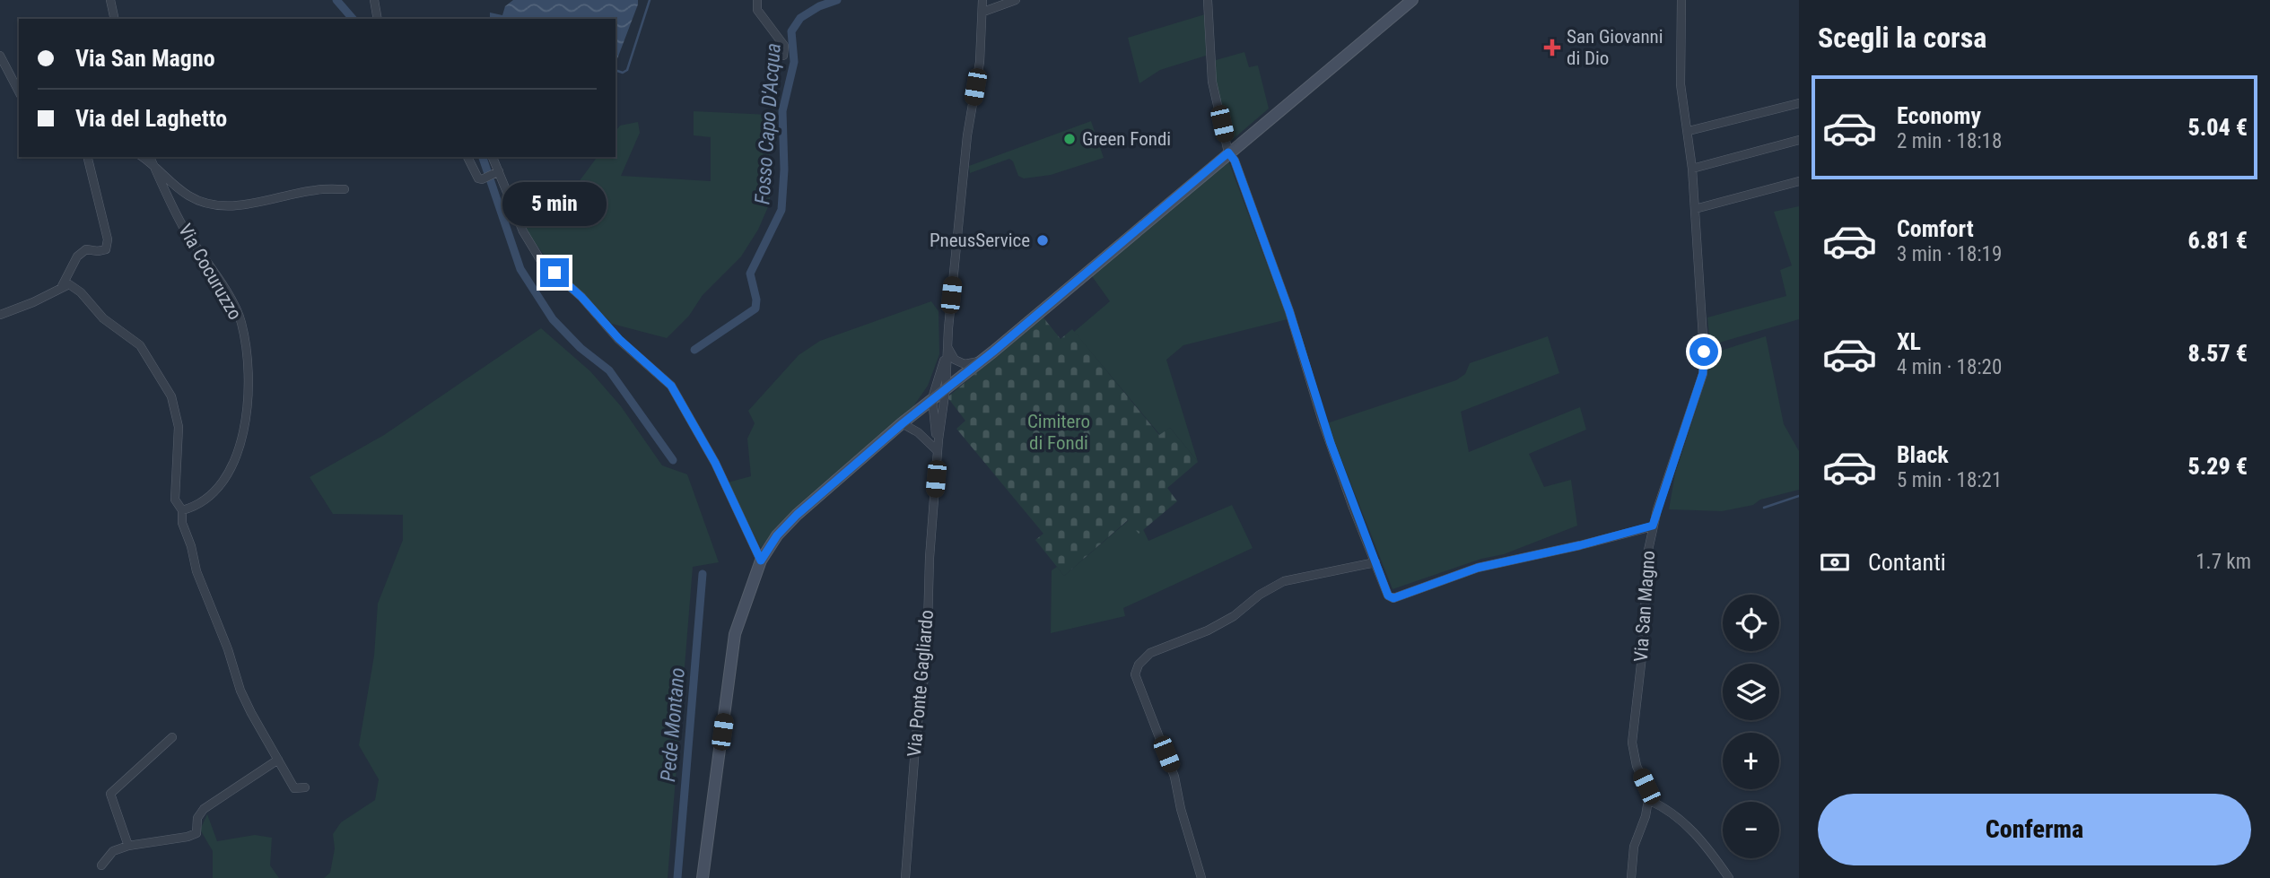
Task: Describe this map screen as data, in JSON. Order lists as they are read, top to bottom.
{
  "streets": {
    "street": ["Via Cocuruzzo", "Via San Magno", "Via Ponte Gagliardo"]
  },
  "water": ["Fosso Capo D'Acqua", "Pede Montano"],
  "parks": ["Cimitero di Fondi"],
  "places": {
    "health": ["San Giovanni di Dio"],
    "other": ["Green Fondi", "PneusService"]
  },
  "page": {
    "heading": "Scegli la corsa",
    "banner": ["Via San Magno", "Via del Laghetto"],
    "list": [
      {
        "name": "Economy",
        "note": "2 min · 18:18",
        "value": "5.04 €"
      },
      {
        "name": "Comfort",
        "note": "3 min · 18:19",
        "value": "6.81 €"
      },
      {
        "name": "XL",
        "note": "4 min · 18:20",
        "value": "8.57 €"
      },
      {
        "name": "Black",
        "note": "5 min · 18:21",
        "value": "5.29 €"
      }
    ],
    "bubble": "5 min",
    "pay": ["Contanti", "1.7 km"],
    "map_buttons": ["+", "−"],
    "buttons": "Conferma"
  }
}
